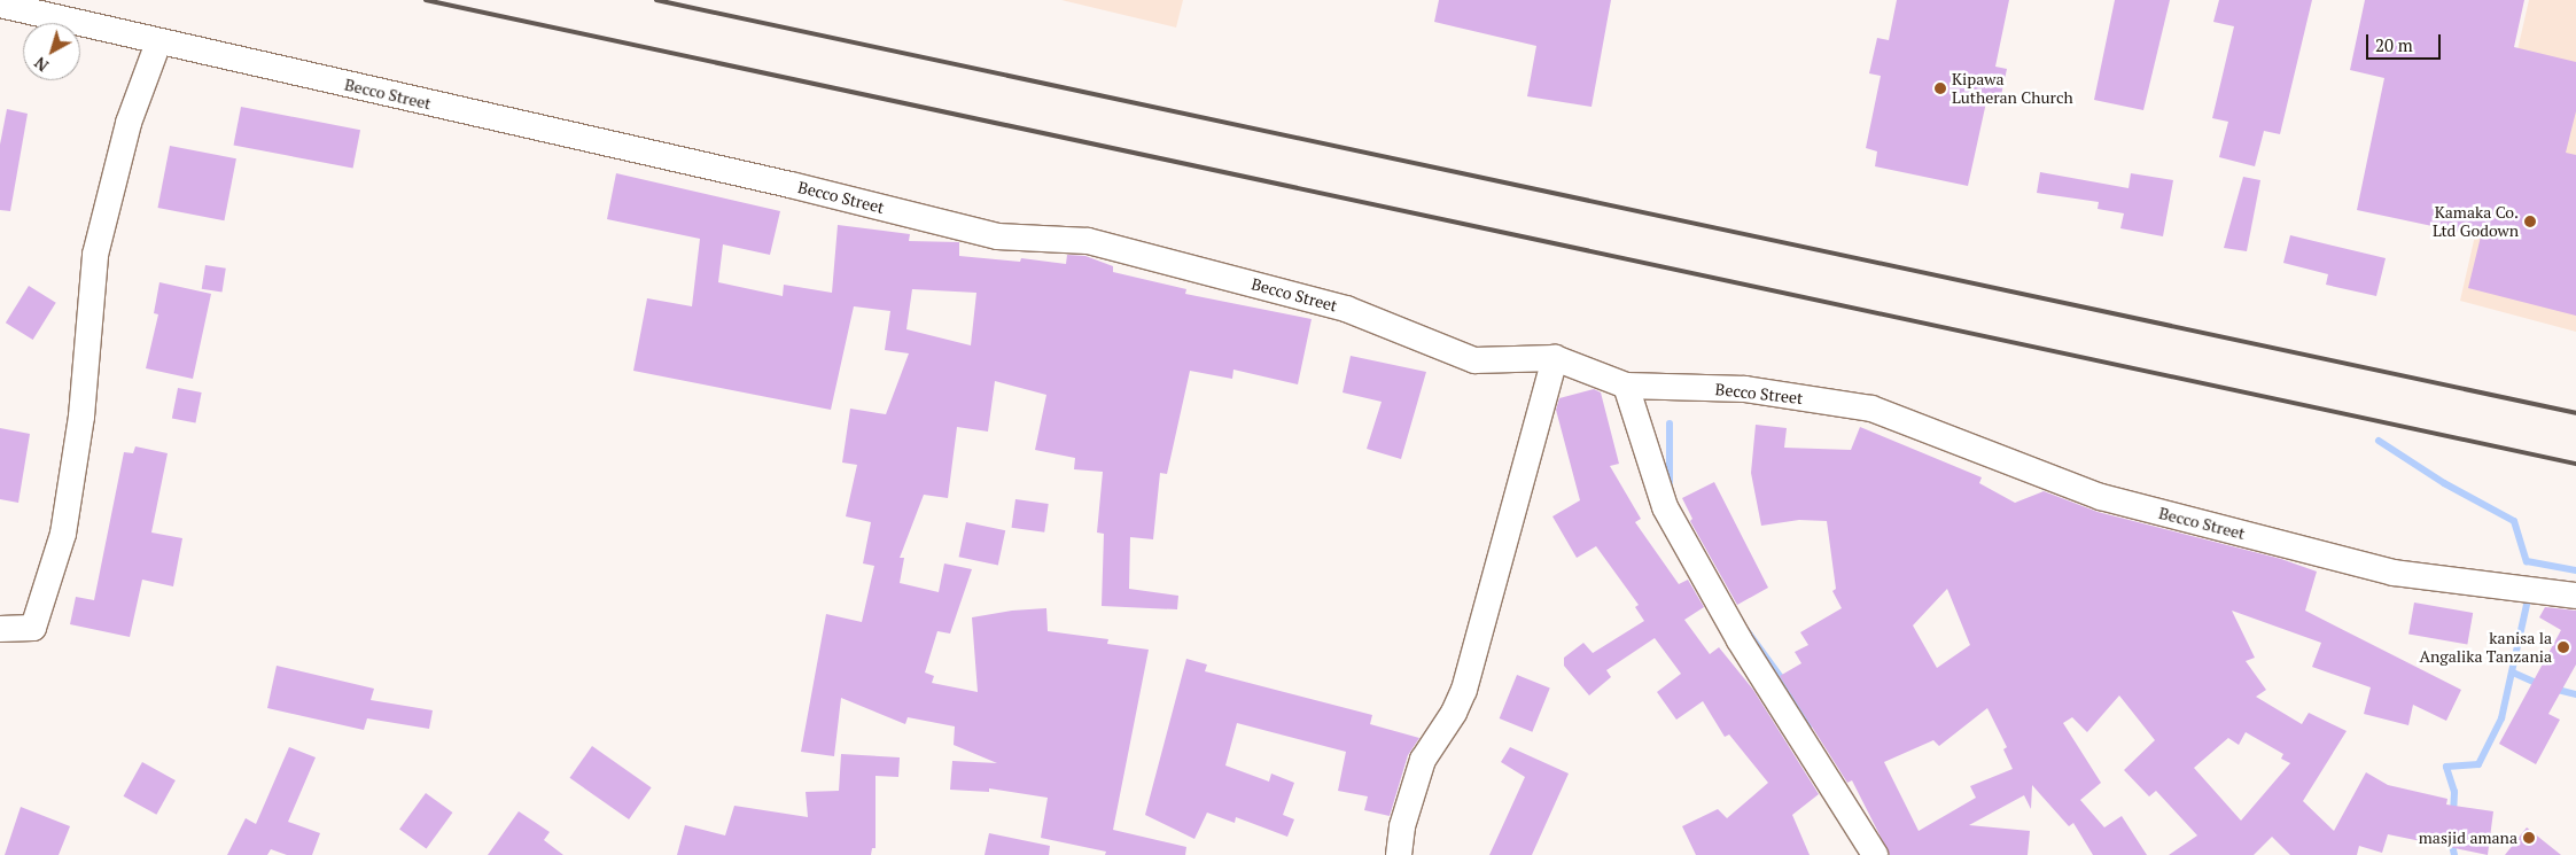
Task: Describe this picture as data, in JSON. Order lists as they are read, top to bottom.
{
  "streets": {
    "street": ["Becco Street"]
  },
  "places": [
    "Kipawa Lutheran Church",
    "Kamaka Co. Ltd Godown",
    "kanisa la Angalika Tanzania",
    "masjid amana"
  ],
  "scale_bar": "20 m",
  "north": "bottom left"
}
